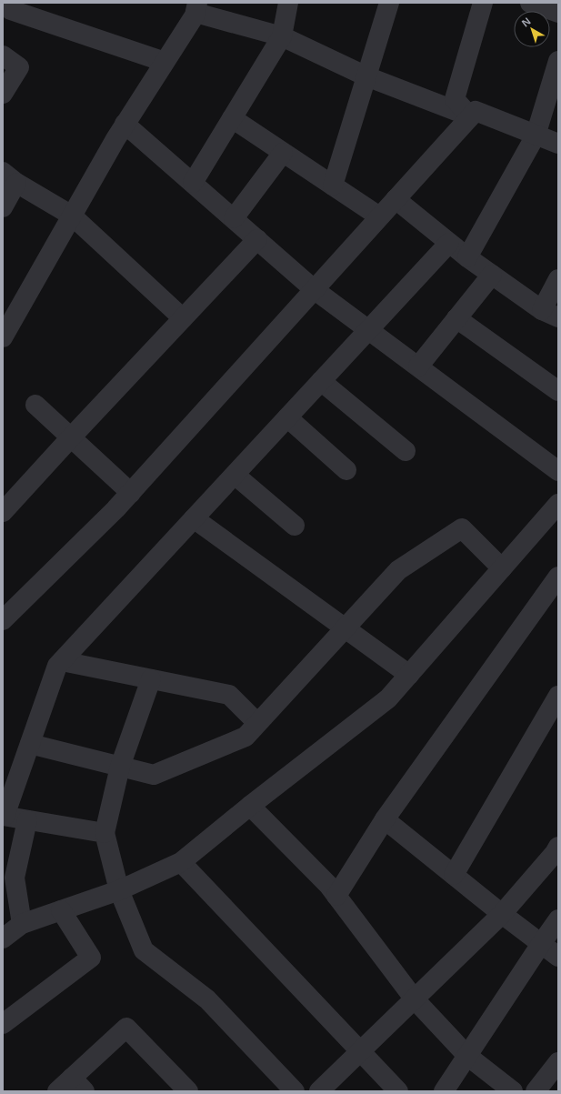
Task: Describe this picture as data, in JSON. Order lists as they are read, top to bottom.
{
  "north": "top left"
}
